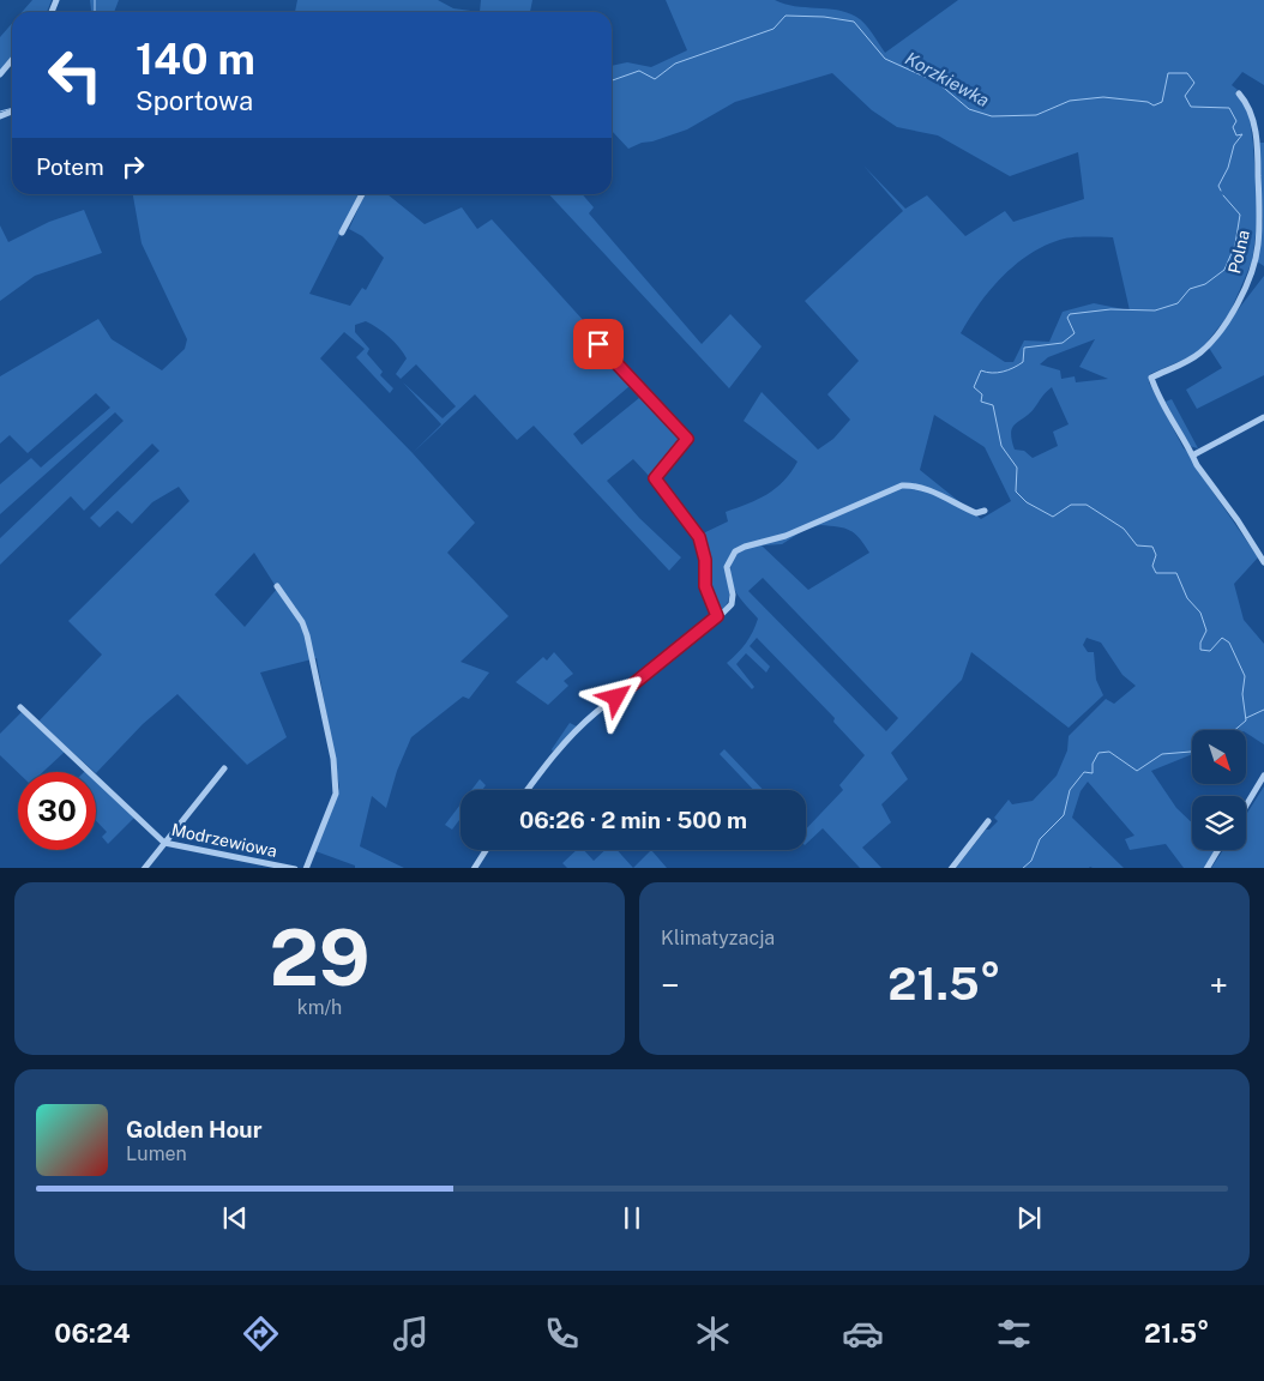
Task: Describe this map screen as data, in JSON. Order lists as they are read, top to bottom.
{
  "streets": {
    "street": ["Polna", "Modrzewiowa"]
  },
  "water": ["Korzkiewka"],
  "north": "bottom right",
  "page": {
    "turn": ["140 m", "Sportowa"],
    "then": "Potem",
    "limit": "30",
    "trip": "06:26 · 2 min · 500 m",
    "tile": [
      ["29", "km/h"],
      "Klimatyzacja"
    ],
    "heat": ["−", "21.5°", "+"],
    "song": ["Golden Hour", "Lumen"],
    "tabs": ["06:24", "21.5°"]
  }
}
